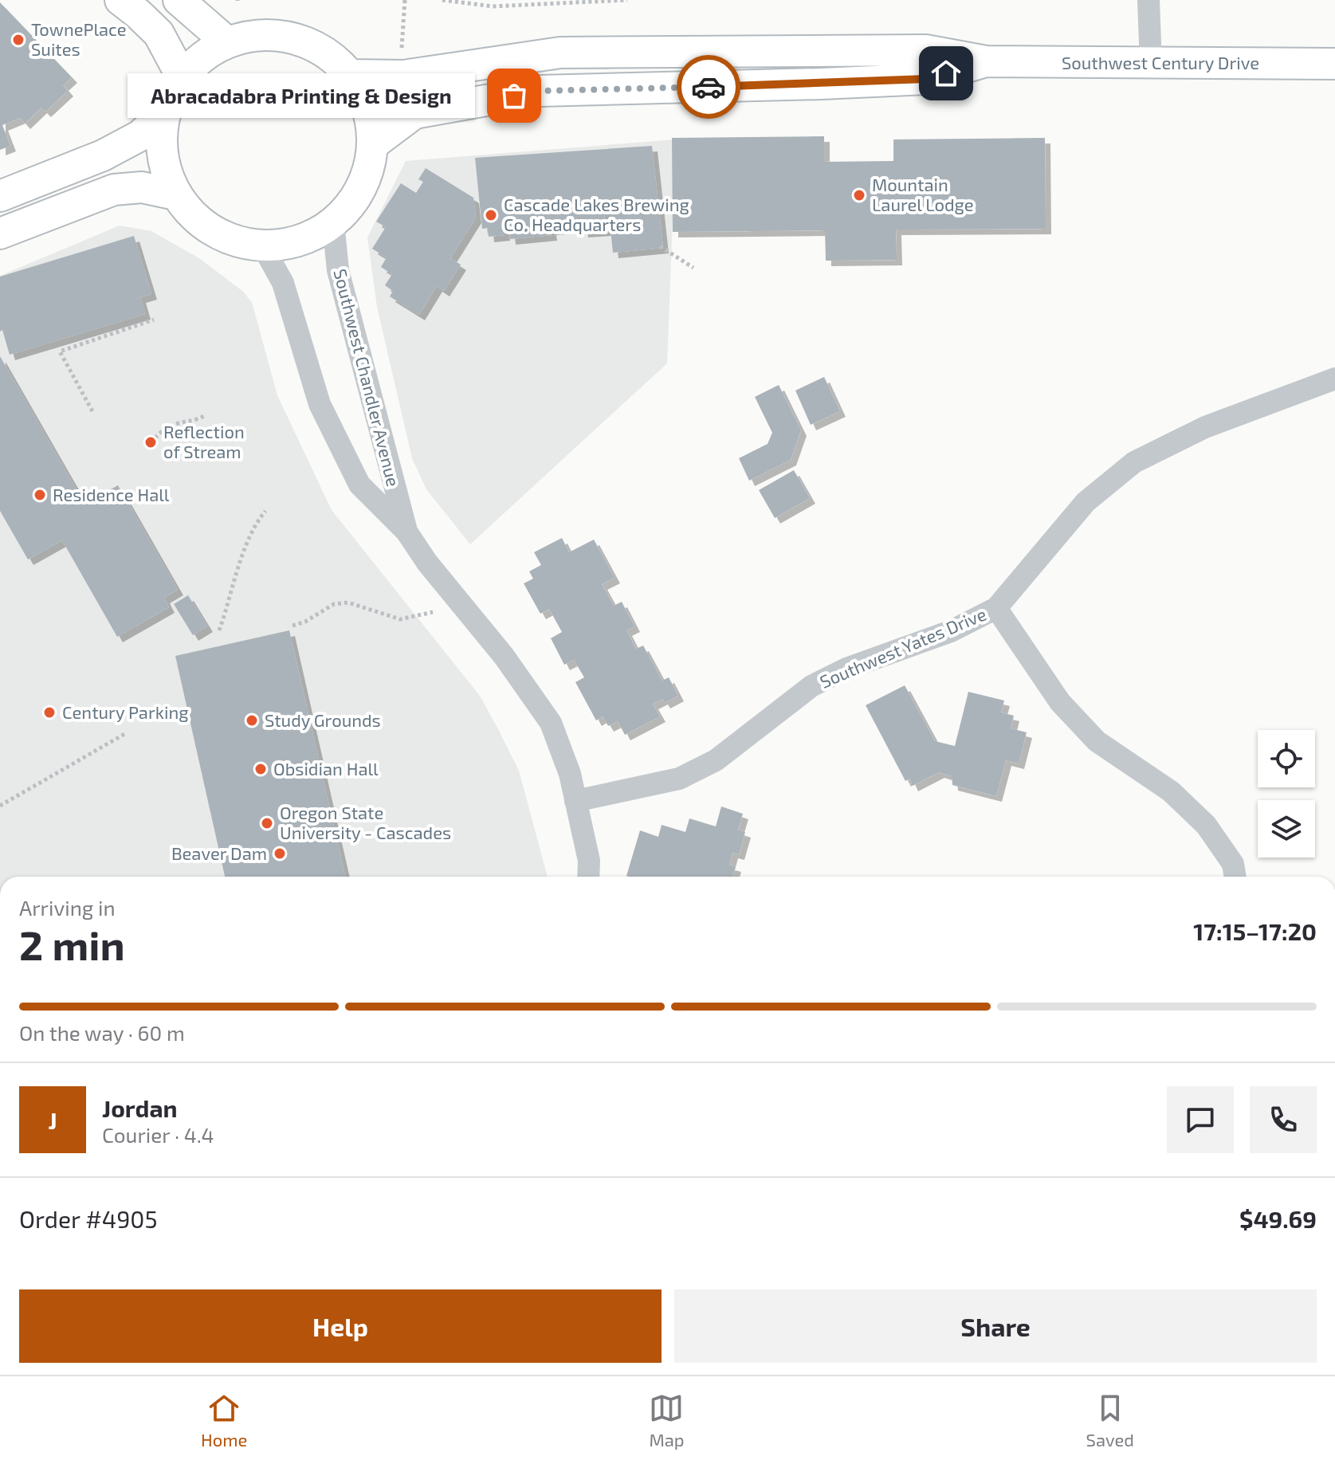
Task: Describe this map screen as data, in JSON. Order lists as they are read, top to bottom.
{
  "streets": {
    "main road": ["Southwest Century Drive"],
    "street": ["Southwest Chandler Avenue", "Southwest Yates Drive"]
  },
  "crossings": [
    ["Southwest Century Drive", "Southwest Chandler Avenue"],
    ["Southwest Chandler Avenue", "Southwest Yates Drive"]
  ],
  "places": [
    "TownePlace Suites",
    "Abracadabra Printing & Design",
    "Mountain Laurel Lodge",
    "Cascade Lakes Brewing Co. Headquarters",
    "Reflection of Stream",
    "Residence Hall",
    "Century Parking",
    "Study Grounds",
    "Obsidian Hall",
    "Oregon State University - Cascades",
    "Beaver Dam"
  ],
  "page": {
    "bubble": "Abracadabra Printing & Design",
    "heading": ["2 min", "Arriving in", "17:15–17:20"],
    "panel": [
      "Jordan",
      "Courier · 4.4",
      "Order #4905",
      "$49.69"
    ],
    "bar": "On the way · 60 m",
    "round": "J",
    "buttons": ["Help", "Share"],
    "tabs": ["Home", "Map", "Saved"]
  }
}
